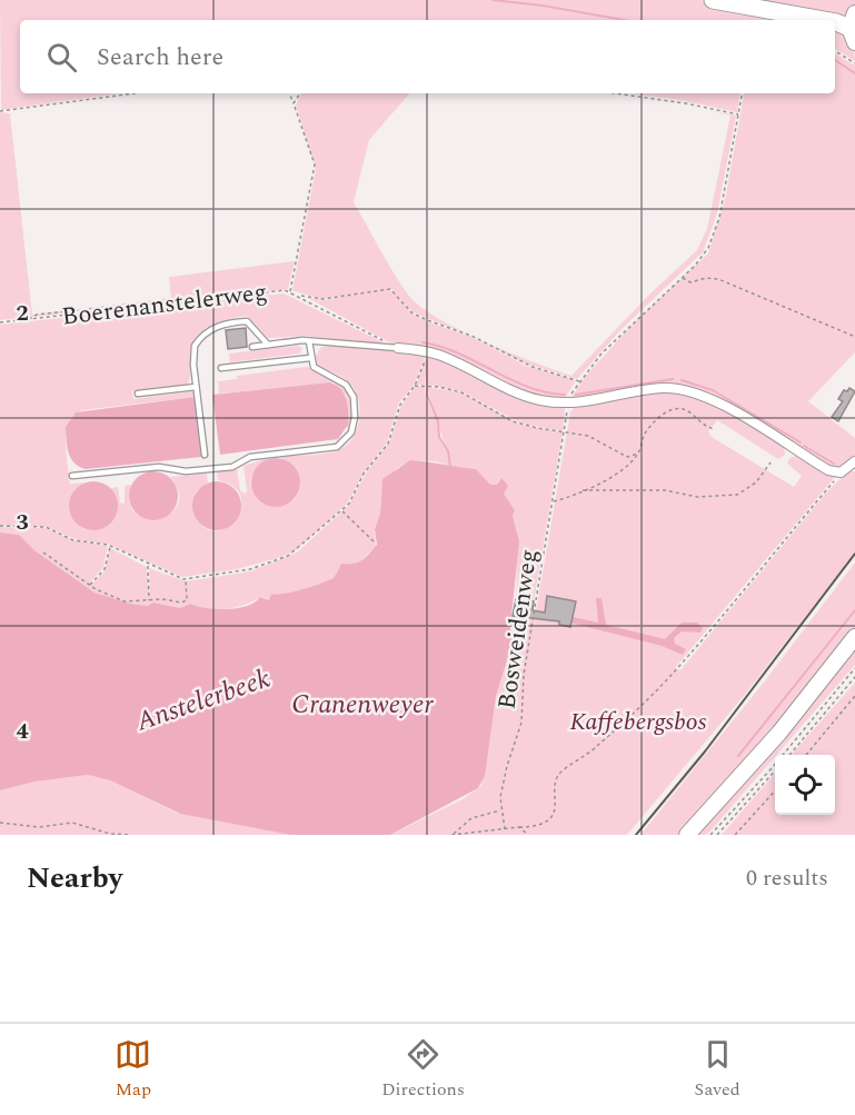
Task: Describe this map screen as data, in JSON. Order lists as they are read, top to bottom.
{
  "streets": {
    "path": ["Boerenanstelerweg", "Bosweidenweg"]
  },
  "water": ["Anstelerbeek", "Cranenweyer"],
  "parks": ["Kaffebergsbos"],
  "page": {
    "search": "Search here",
    "heading": ["Nearby", "0 results"],
    "nav": ["Map", "Directions", "Saved"]
  },
  "grid": {
    "rows": ["2", "3", "4"]
  }
}
